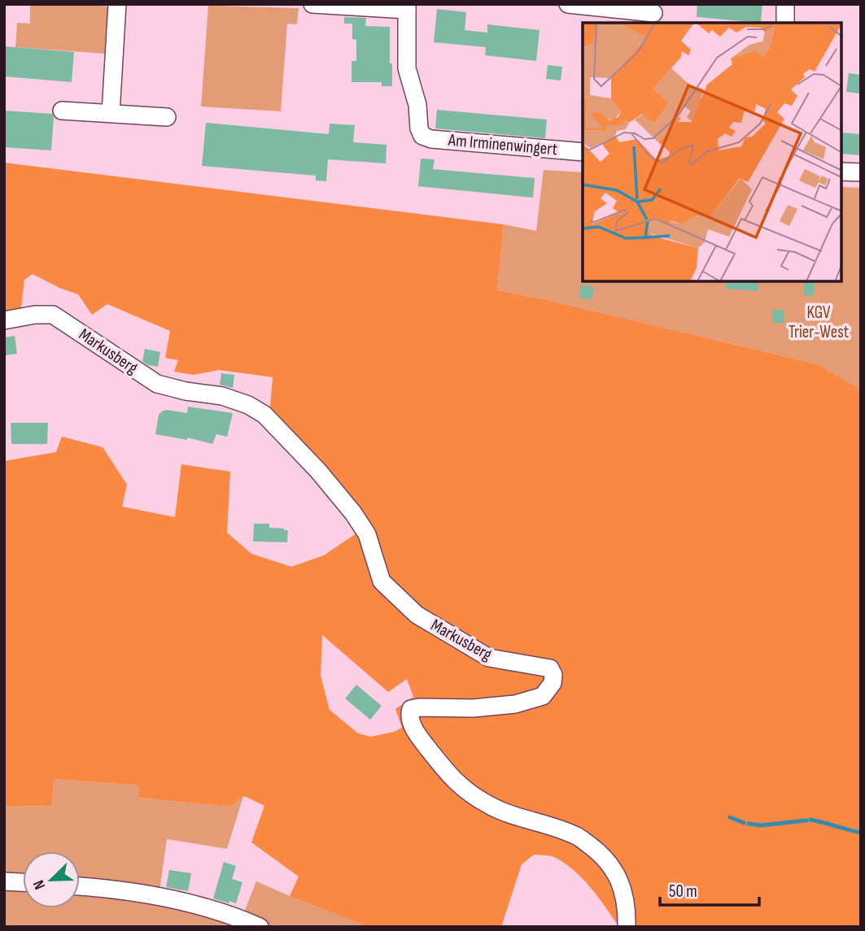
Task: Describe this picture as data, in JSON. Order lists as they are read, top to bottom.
{
  "streets": {
    "street": ["Am Irminenwingert", "Markusberg"]
  },
  "parks": ["KGV Trier-West"],
  "scale_bar": "50 m",
  "north": "bottom left"
}
